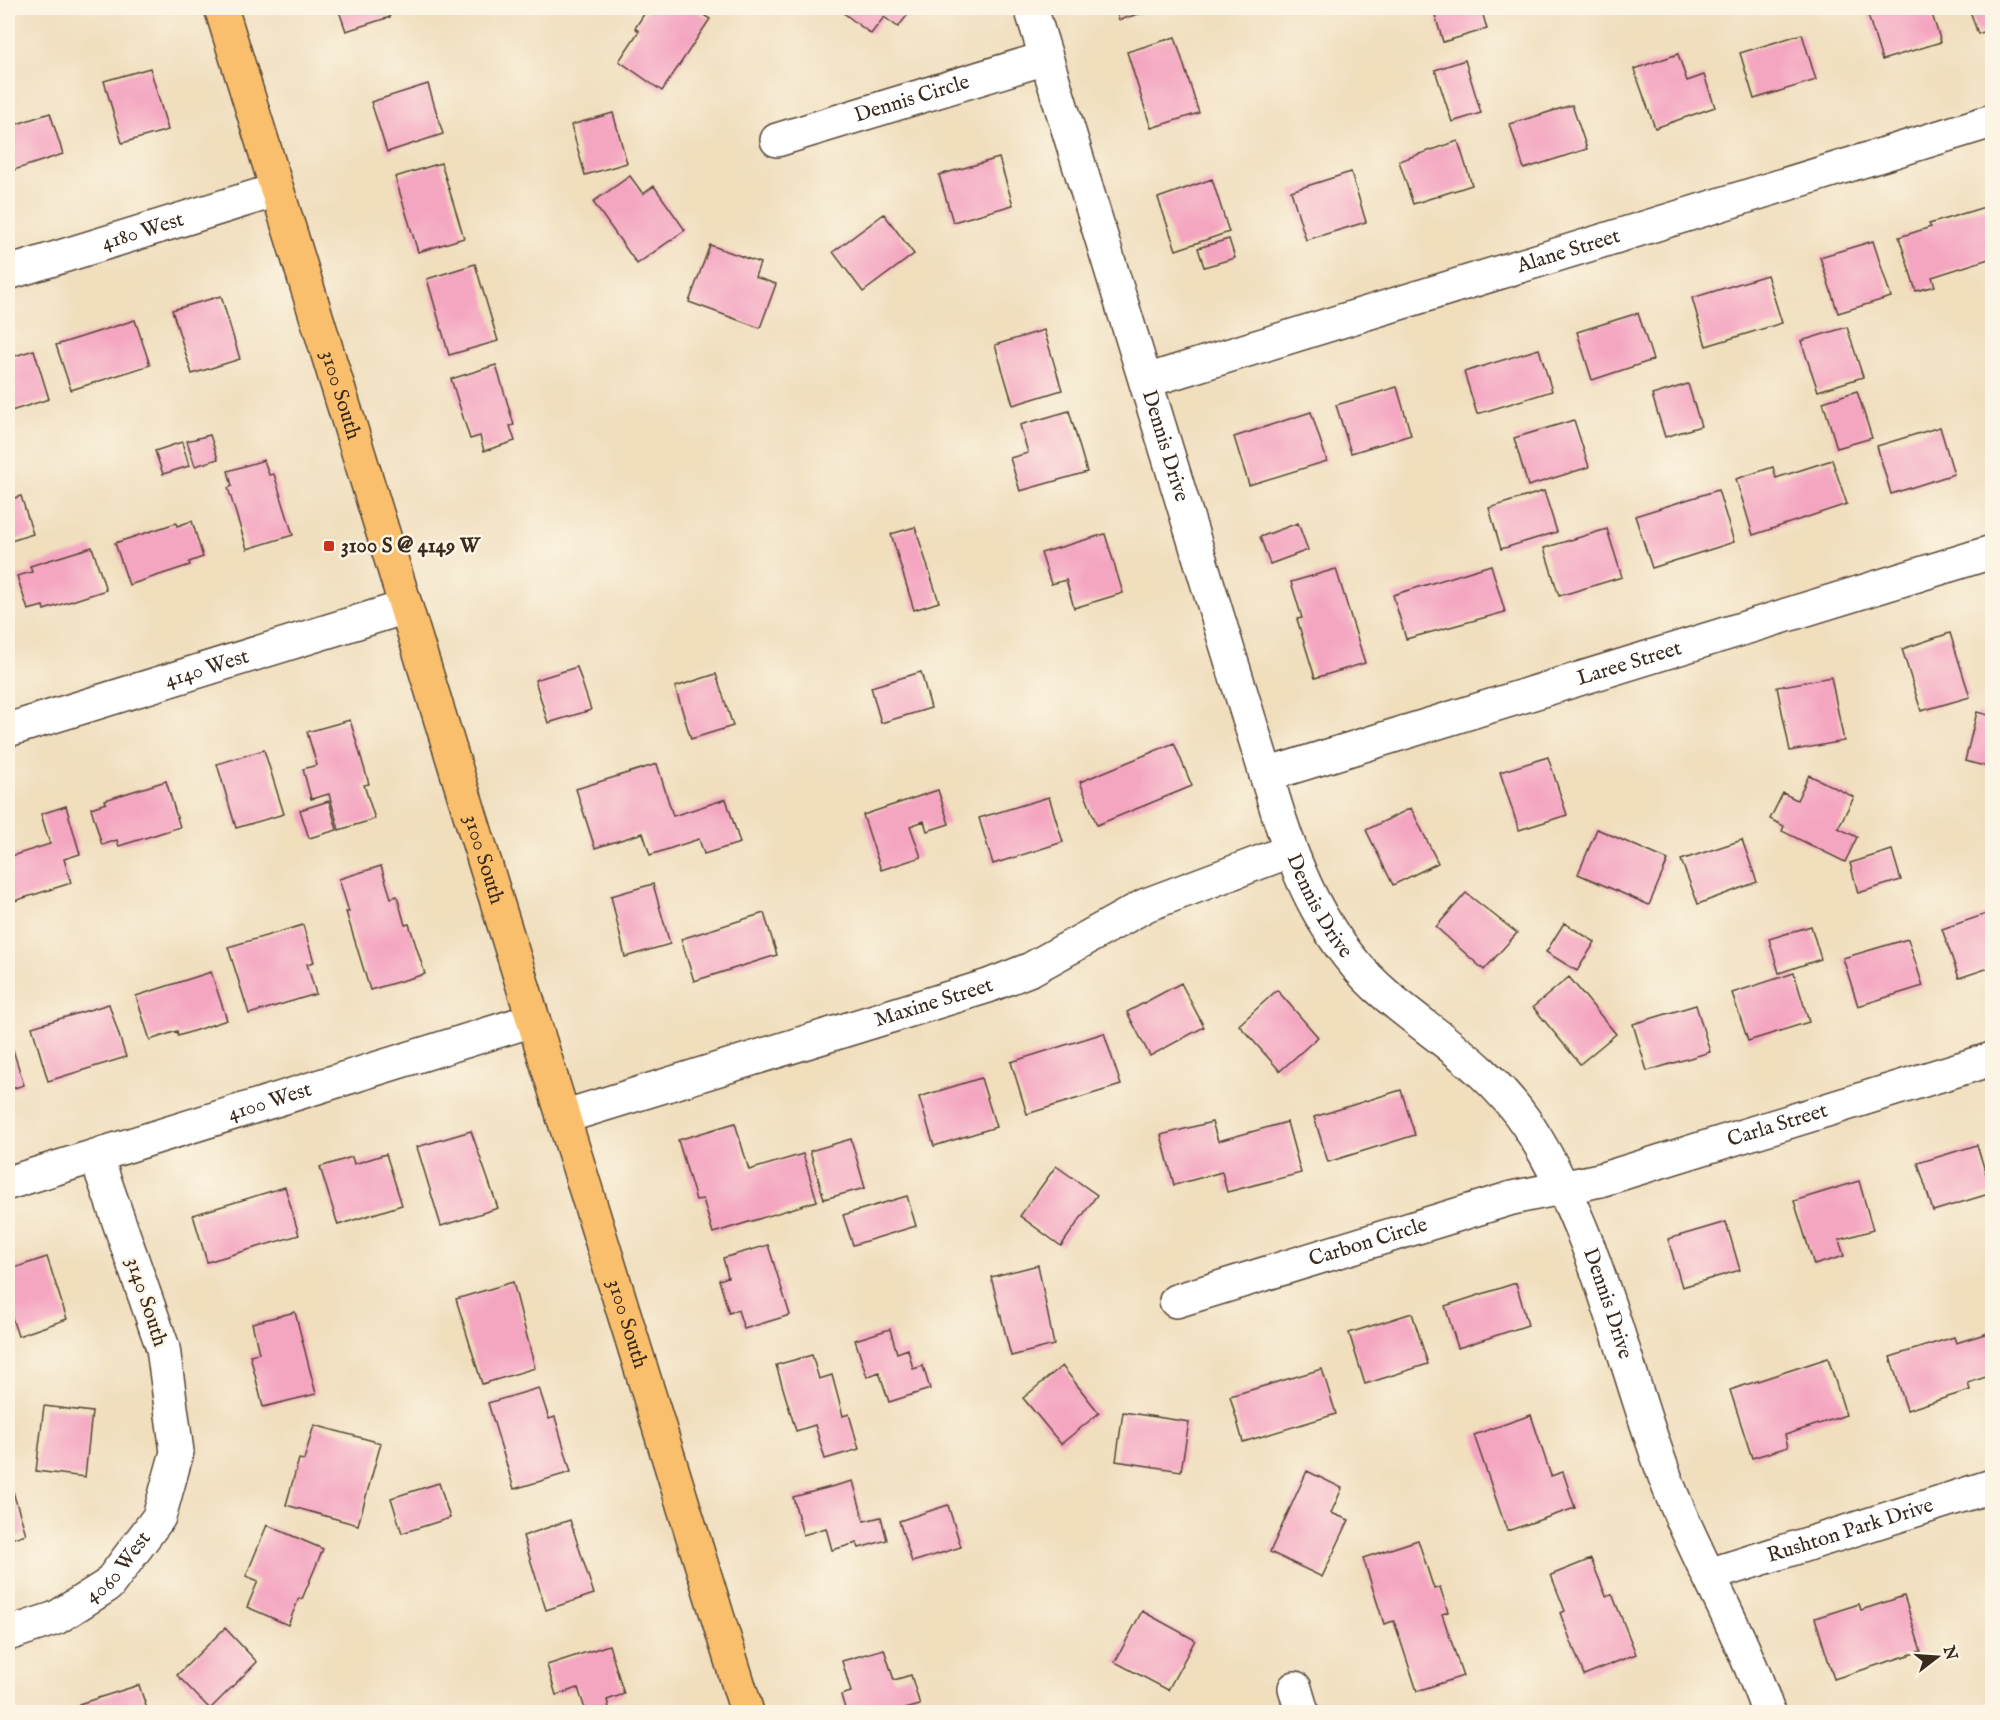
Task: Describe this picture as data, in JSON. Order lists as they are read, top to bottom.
{
  "streets": {
    "main road": ["3100 South"],
    "street": [
      "Dennis Circle",
      "4180 West",
      "Alane Street",
      "Dennis Drive",
      "Laree Street",
      "4140 West",
      "Maxine Street",
      "4100 West",
      "Carla Street",
      "Carbon Circle",
      "3140 South",
      "Rushton Park Drive",
      "4060 West"
    ]
  },
  "crossings": [
    ["Dennis Circle", "Dennis Drive"],
    ["4180 West", "3100 South"],
    ["Alane Street", "Dennis Drive"],
    ["3100 South", "4140 West"],
    ["3100 South", "Maxine Street"],
    ["3100 South", "4100 West"],
    ["Dennis Drive", "Laree Street"],
    ["Dennis Drive", "Maxine Street"],
    ["Dennis Drive", "Carla Street"],
    ["Dennis Drive", "Carbon Circle"],
    ["Dennis Drive", "Rushton Park Drive"],
    ["4100 West", "3140 South"],
    ["Carla Street", "Carbon Circle"],
    ["3140 South", "4060 West"]
  ],
  "places": {
    "transit": ["3100 S @ 4149 W"]
  },
  "north": "right"
}
